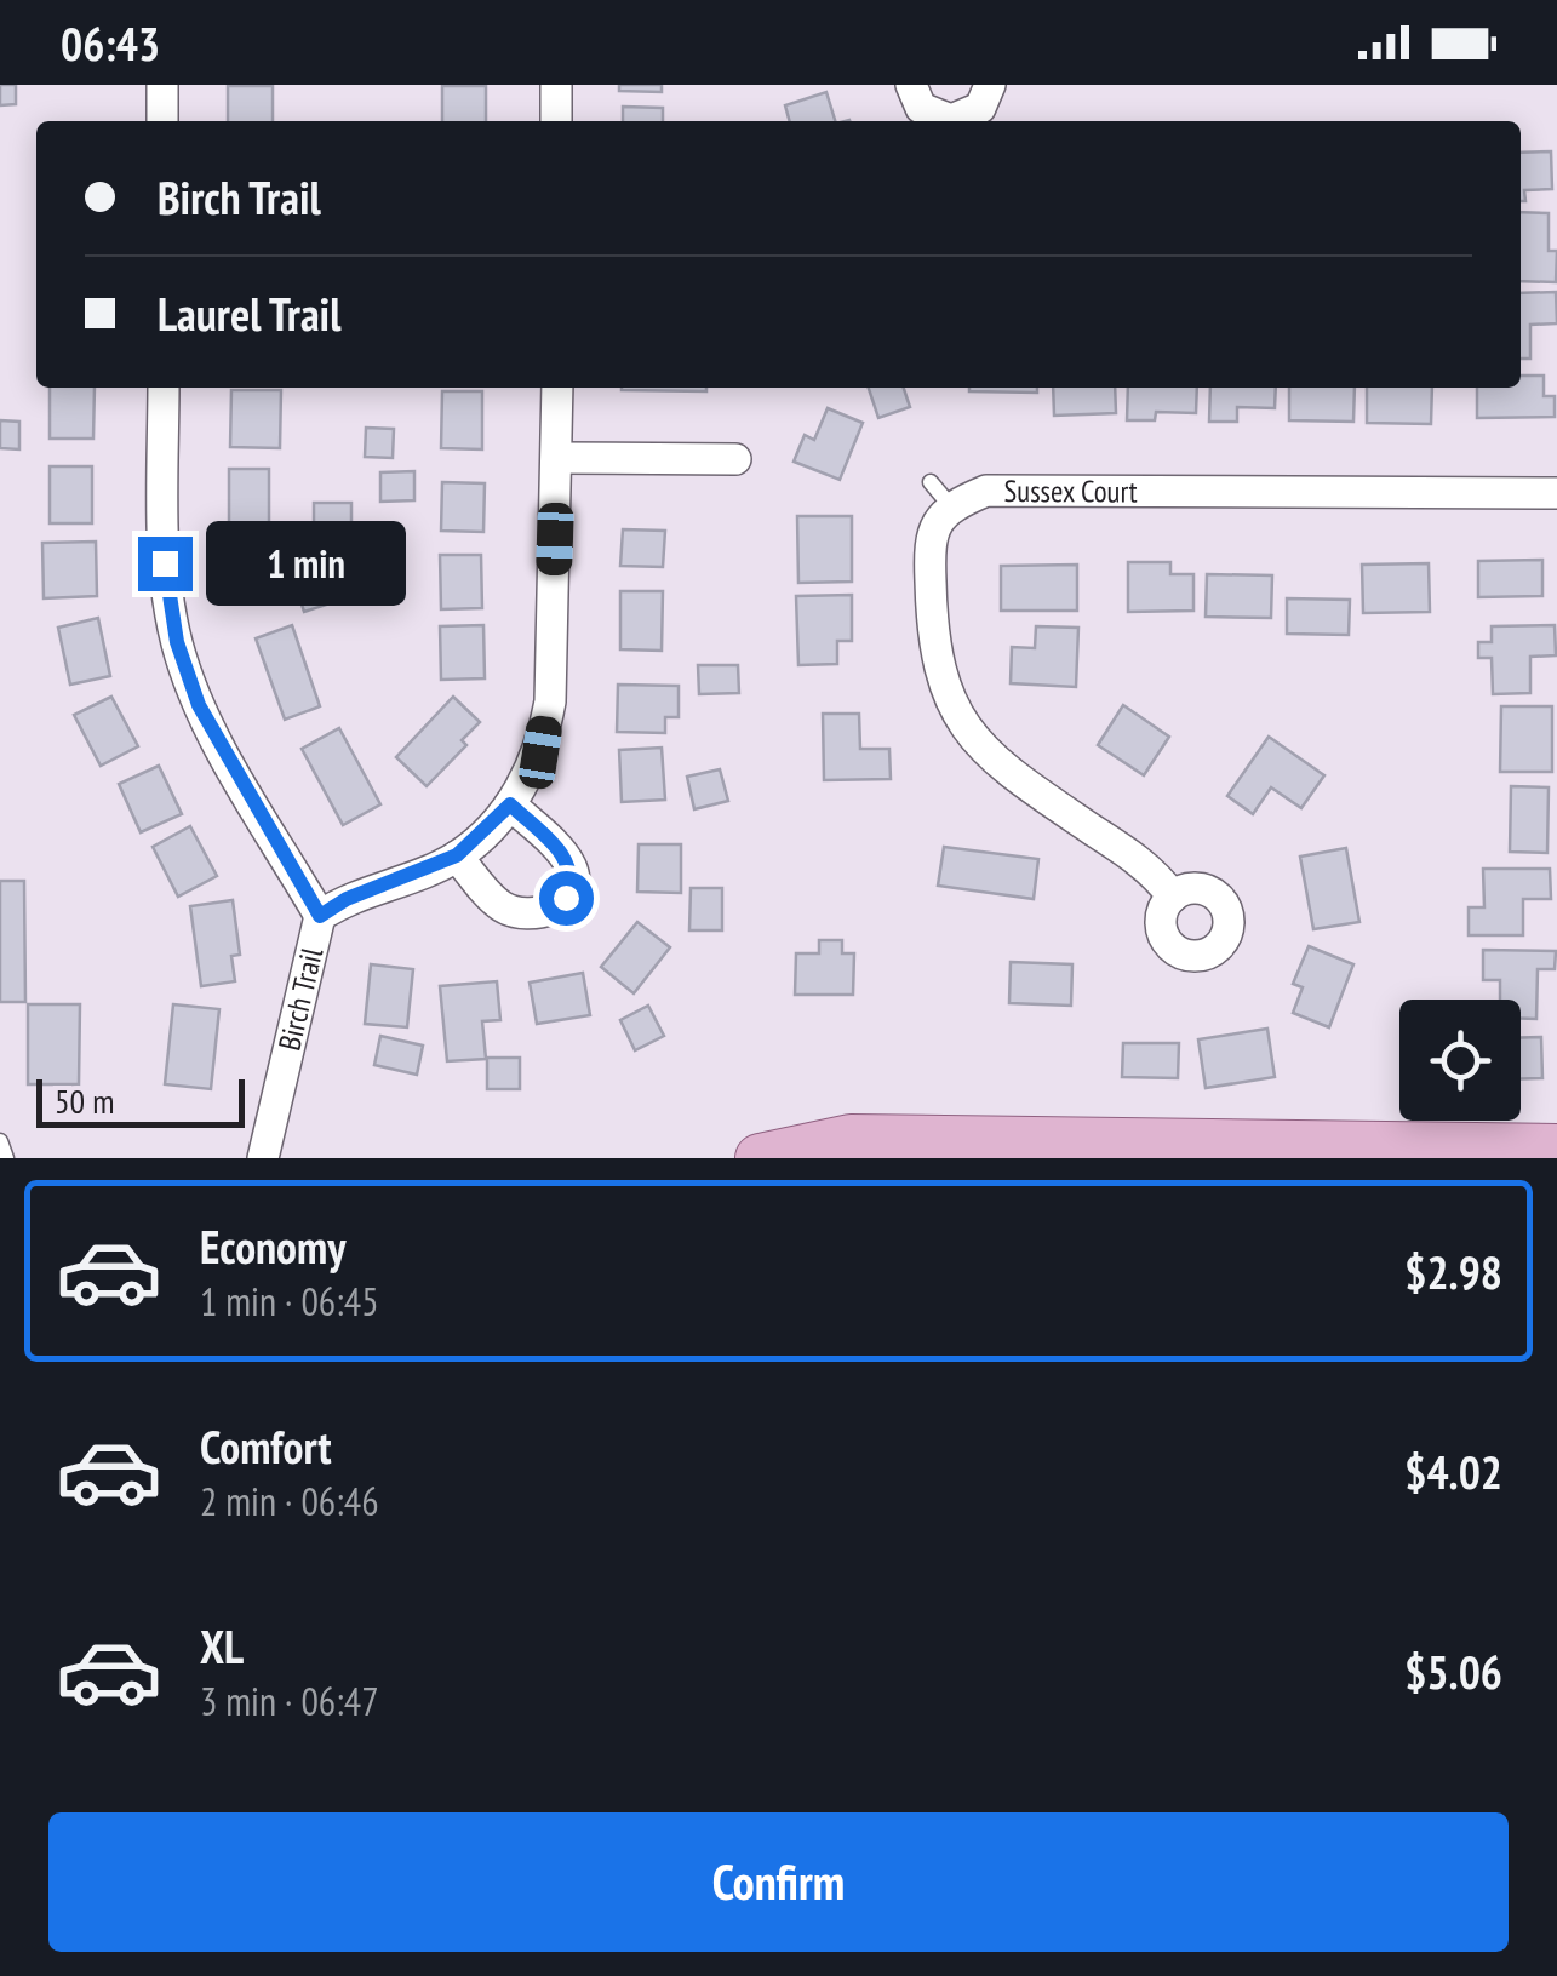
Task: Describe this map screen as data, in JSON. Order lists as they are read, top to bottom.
{
  "streets": {
    "street": ["Sussex Court", "Birch Trail"]
  },
  "scale_bar": "50 m",
  "page": {
    "status": "06:43",
    "banner": ["Birch Trail", "Laurel Trail"],
    "bubble": "1 min",
    "scale": "50 m",
    "list": [
      {
        "name": "Economy",
        "note": "1 min · 06:45",
        "value": "$2.98"
      },
      {
        "name": "Comfort",
        "note": "2 min · 06:46",
        "value": "$4.02"
      },
      {
        "name": "XL",
        "note": "3 min · 06:47",
        "value": "$5.06"
      }
    ],
    "buttons": "Confirm"
  }
}
